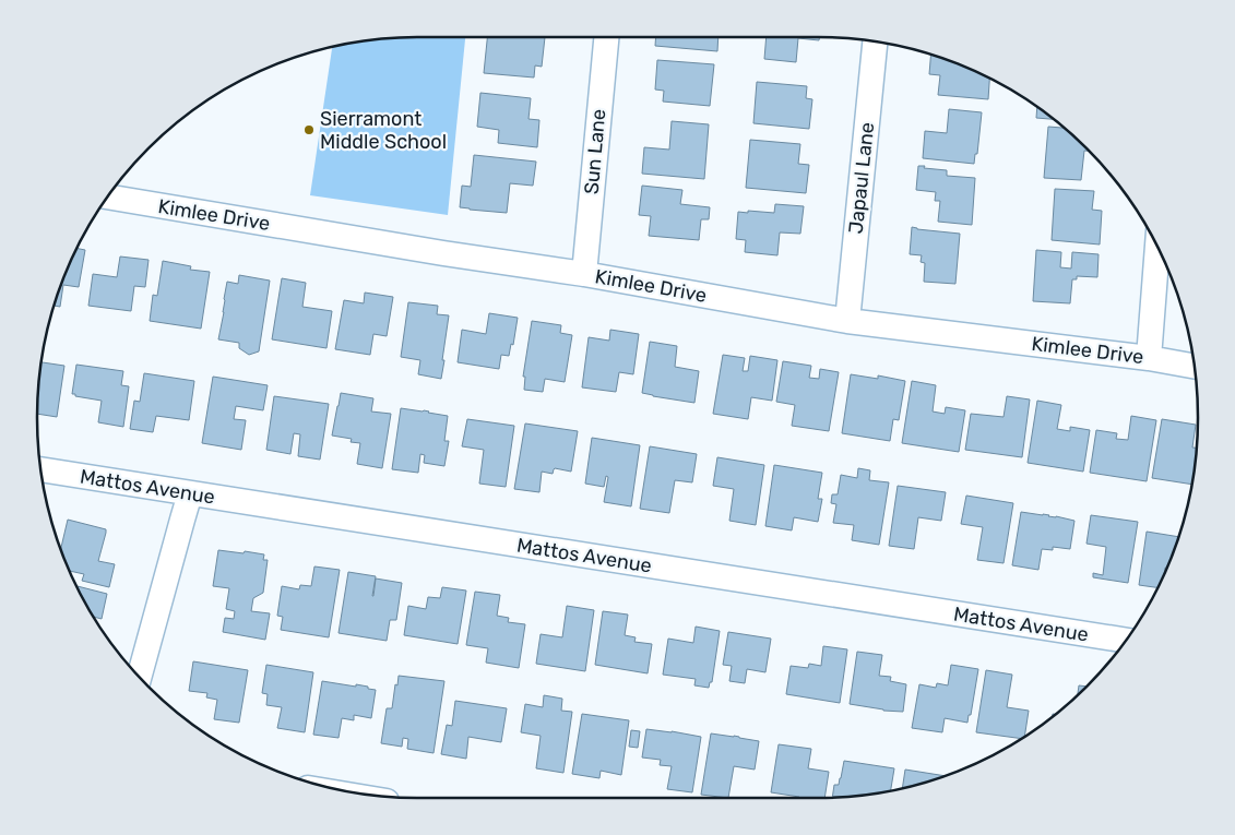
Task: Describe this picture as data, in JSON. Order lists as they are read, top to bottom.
{
  "streets": {
    "street": [
      "Sun Lane",
      "Japaul Lane",
      "Kimlee Drive",
      "Mattos Avenue"
    ]
  },
  "crossings": [
    ["Sun Lane", "Kimlee Drive"],
    ["Japaul Lane", "Kimlee Drive"]
  ],
  "places": ["Sierramont Middle School"]
}
